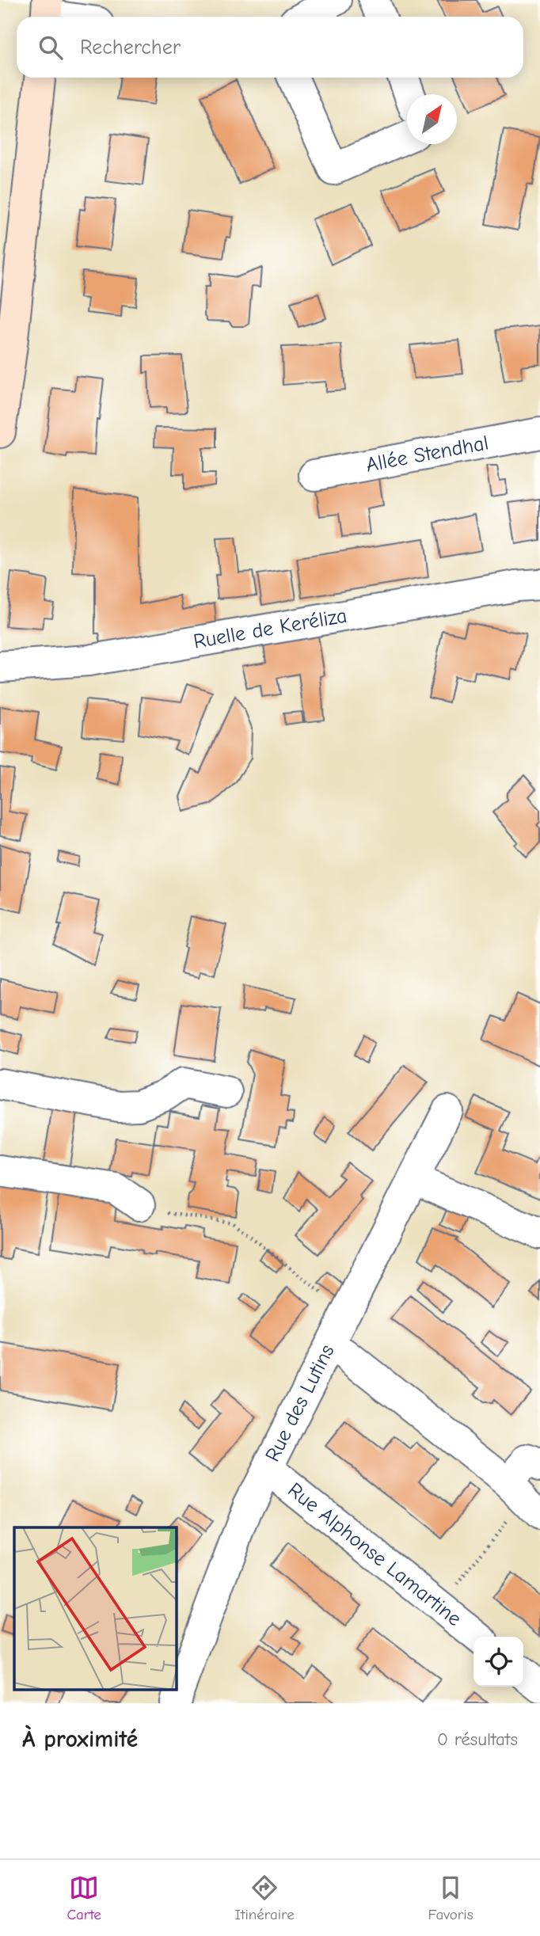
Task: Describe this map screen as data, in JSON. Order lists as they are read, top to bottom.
{
  "streets": {
    "street": [
      "Allée Stendhal",
      "Ruelle de Keréliza",
      "Rue des Lutins",
      "Rue Alphonse Lamartine"
    ]
  },
  "crossings": [
    ["Rue des Lutins", "Rue Alphonse Lamartine"]
  ],
  "north": "top right",
  "page": {
    "search": "Rechercher",
    "heading": ["À proximité", "0 résultats"],
    "nav": ["Carte", "Itinéraire", "Favoris"]
  }
}
